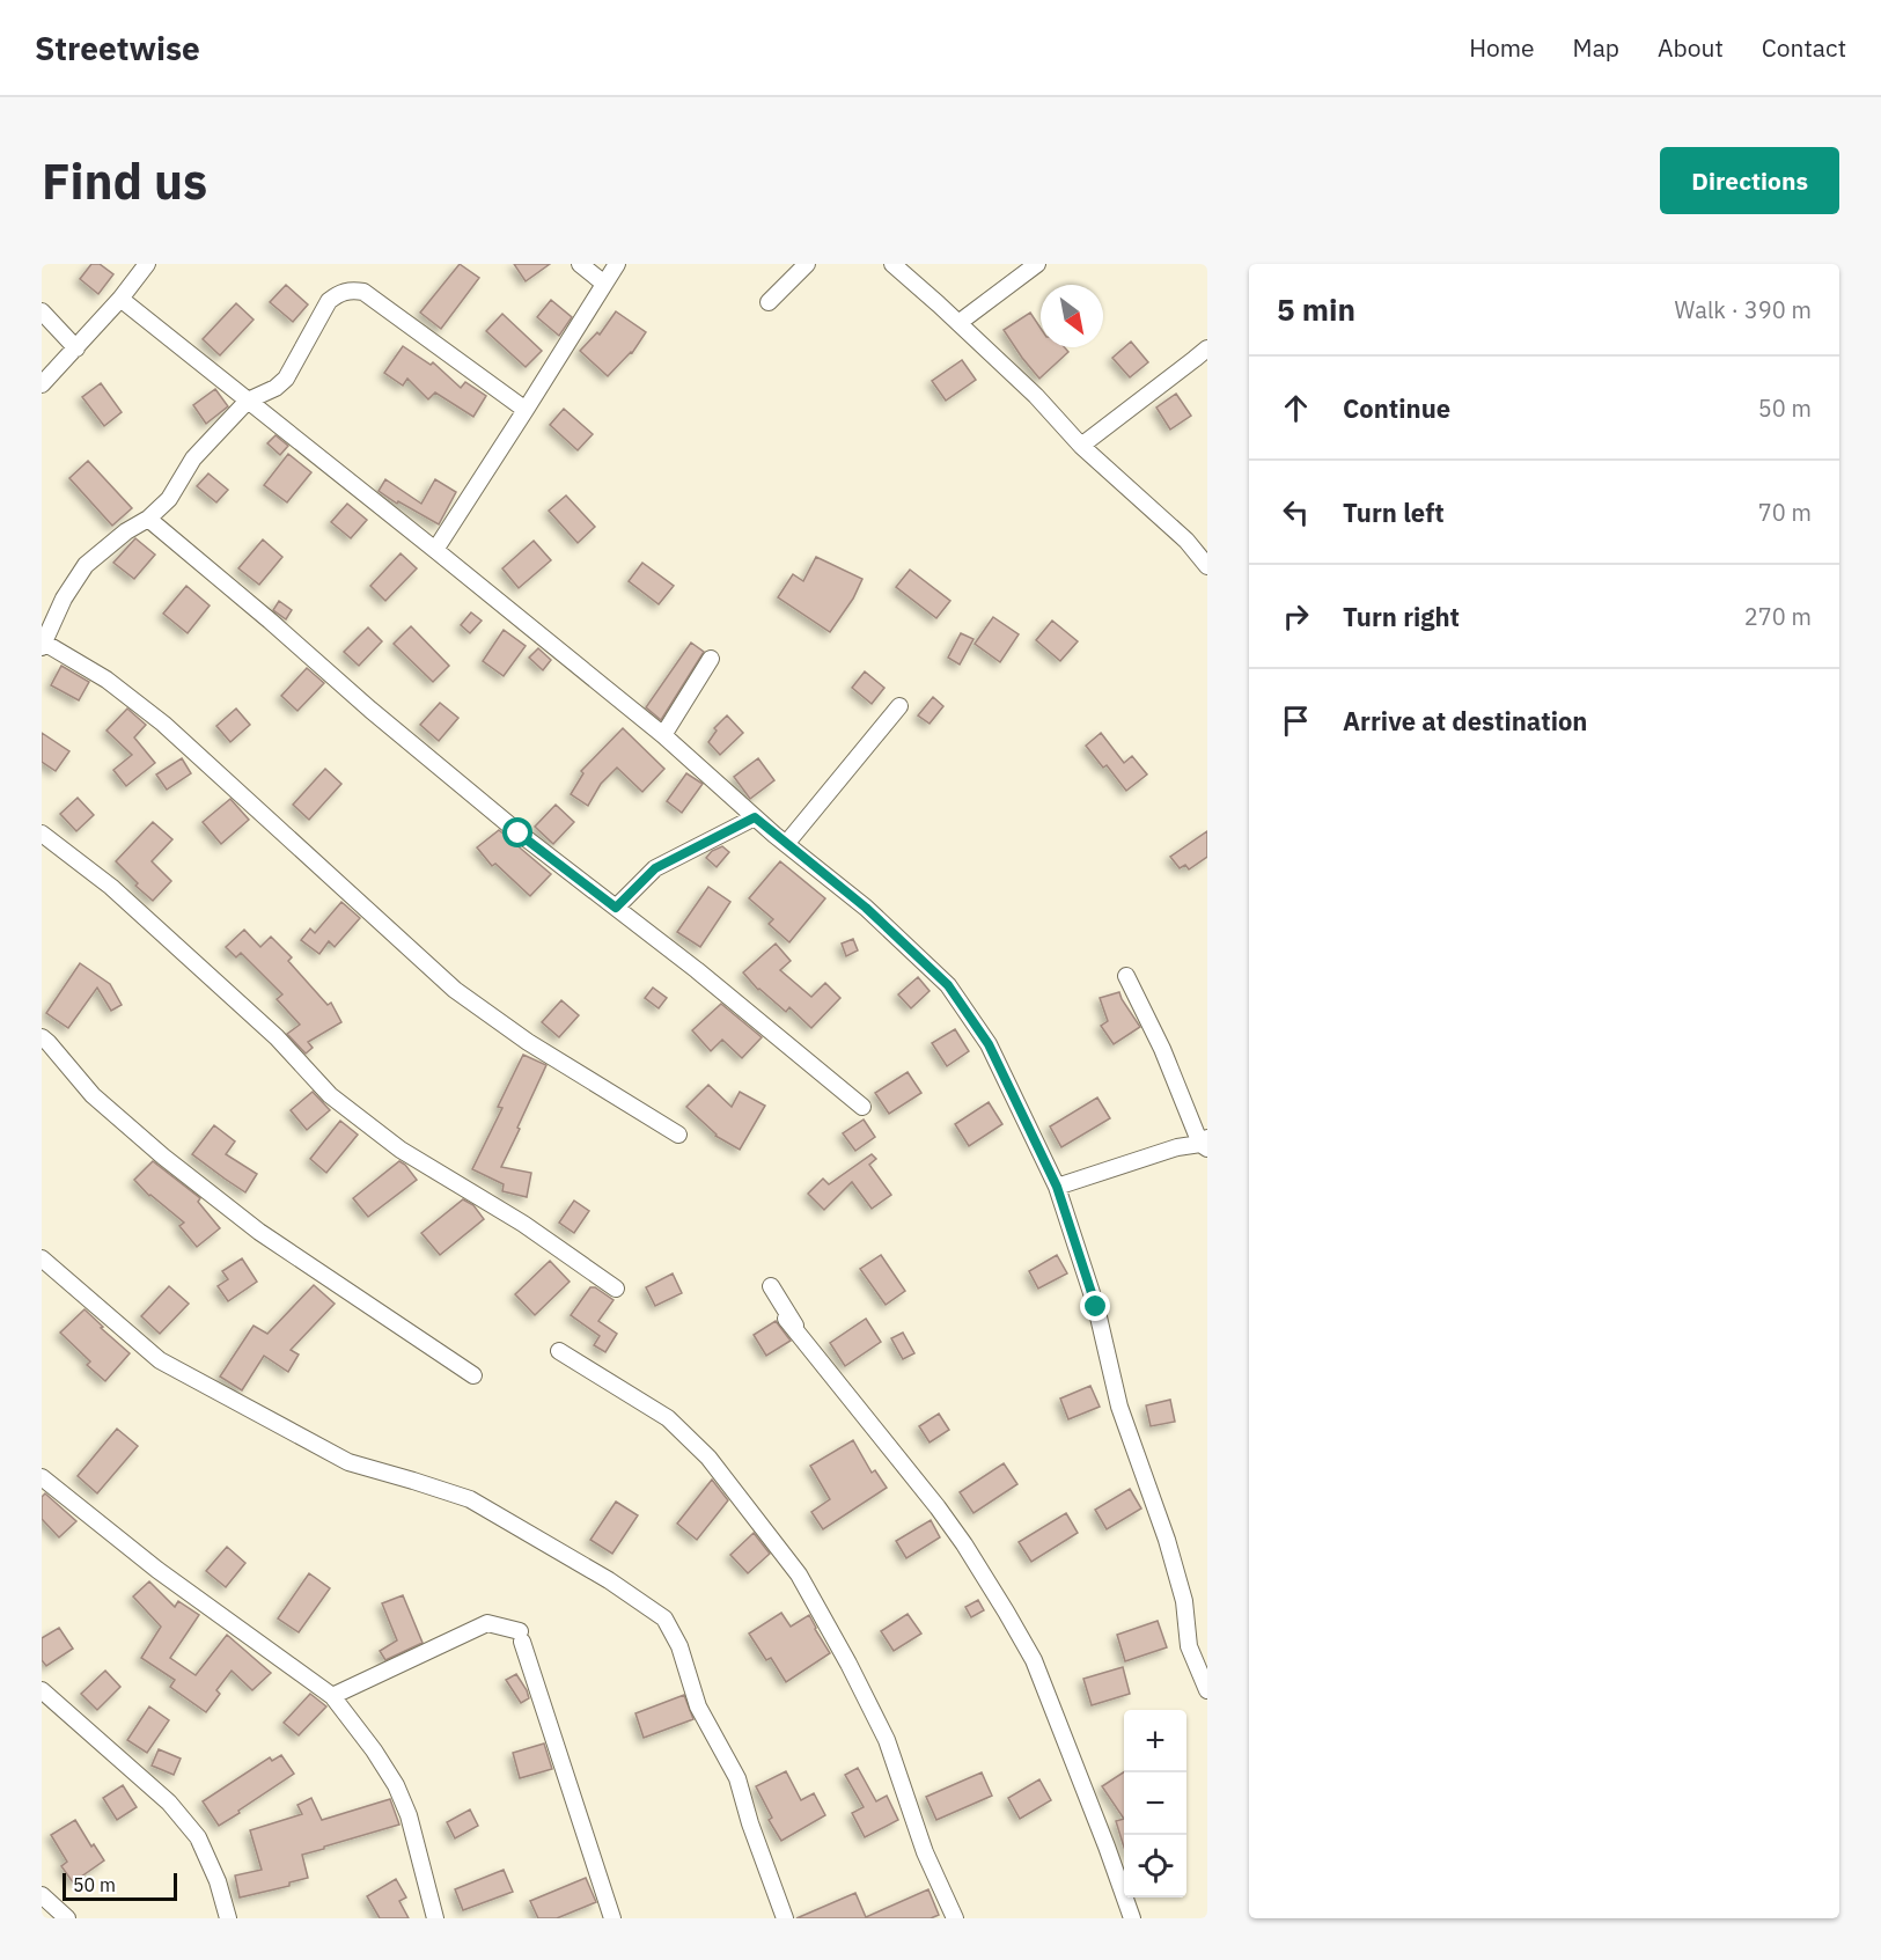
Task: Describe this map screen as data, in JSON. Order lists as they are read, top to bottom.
{
  "scale_bar": "50 m",
  "north": "bottom right",
  "page": {
    "header": "Streetwise",
    "nav": [
      "Home",
      "Map",
      "About",
      "Contact"
    ],
    "buttons": "Directions",
    "title": "Find us",
    "heading": ["5 min", "Walk · 390 m"],
    "list": [
      ["Continue", "50 m"],
      ["Turn left", "70 m"],
      ["Turn right", "270 m"],
      "Arrive at destination"
    ],
    "map_buttons": ["+", "−"],
    "scale": "50 m"
  }
}
